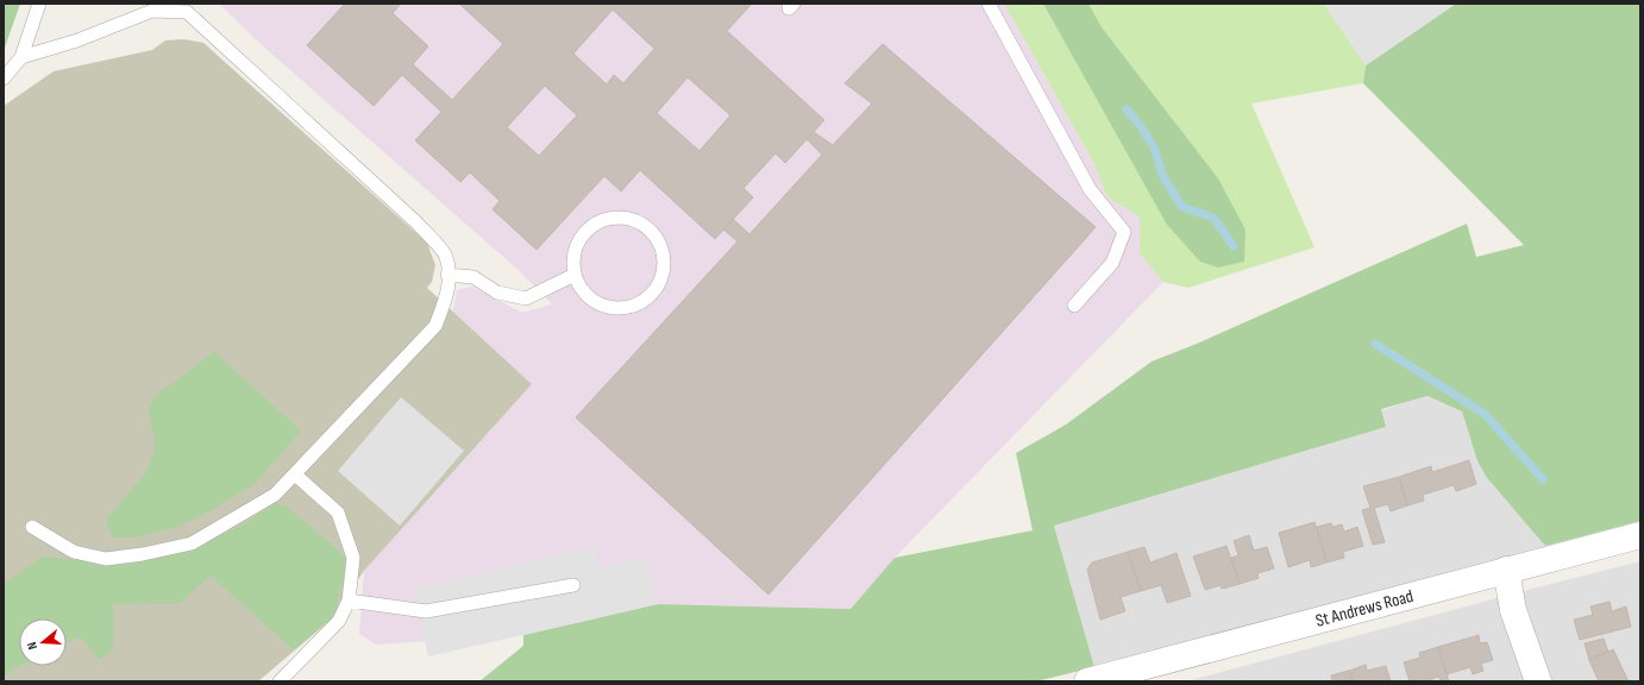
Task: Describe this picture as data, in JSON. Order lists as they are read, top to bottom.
{
  "streets": {
    "street": ["St Andrews Road"]
  },
  "north": "left"
}
